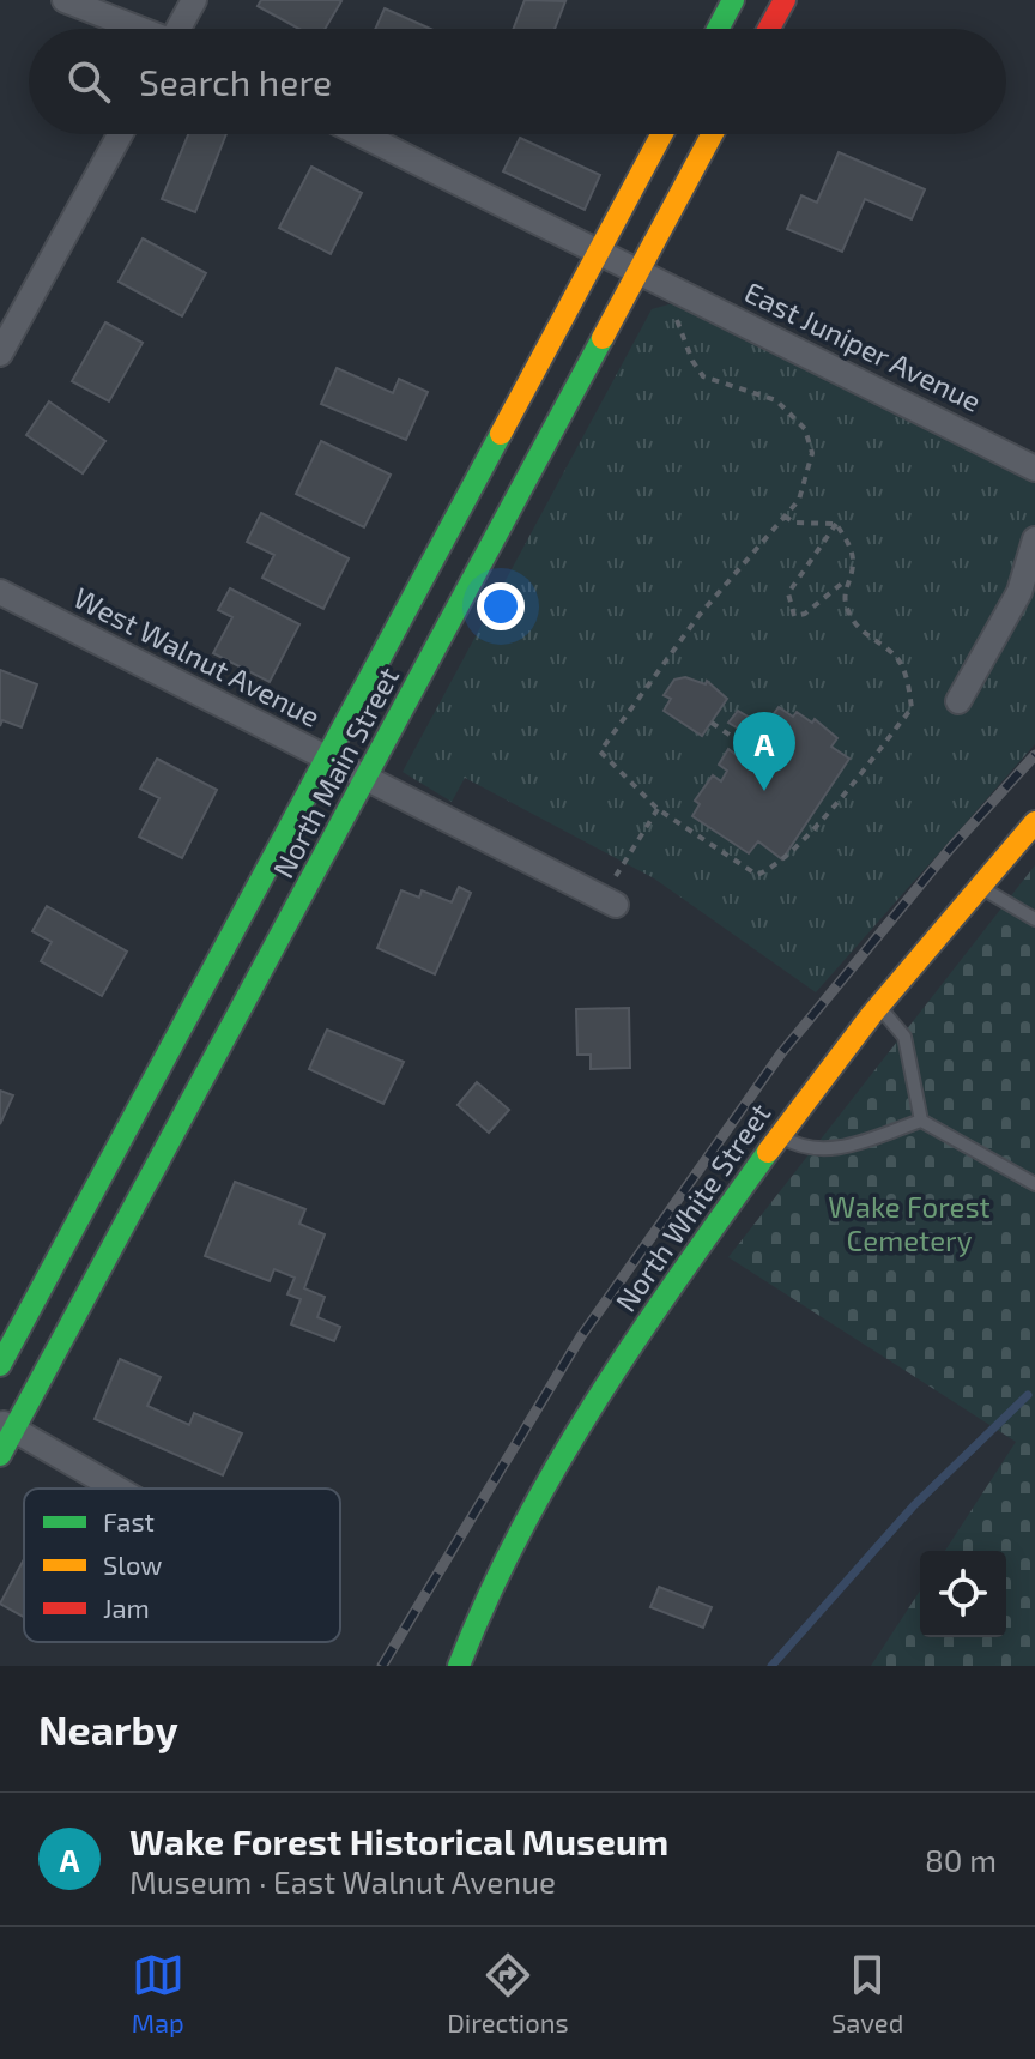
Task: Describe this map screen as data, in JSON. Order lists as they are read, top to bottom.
{
  "streets": {
    "main road": ["North Main Street", "North White Street"],
    "street": ["East Juniper Avenue", "West Walnut Avenue"]
  },
  "crossings": [
    ["East Juniper Avenue", "North Main Street"],
    ["West Walnut Avenue", "North Main Street"]
  ],
  "parks": ["Wake Forest Cemetery"],
  "legend": ["Fast", "Slow", "Jam"],
  "page": {
    "search": "Search here",
    "pins": "A",
    "heading": "Nearby",
    "list": [
      {
        "mark": "A",
        "name": "Wake Forest Historical Museum",
        "note": "Museum · East Walnut Avenue",
        "value": "80 m"
      }
    ],
    "nav": ["Map", "Directions", "Saved"]
  }
}
